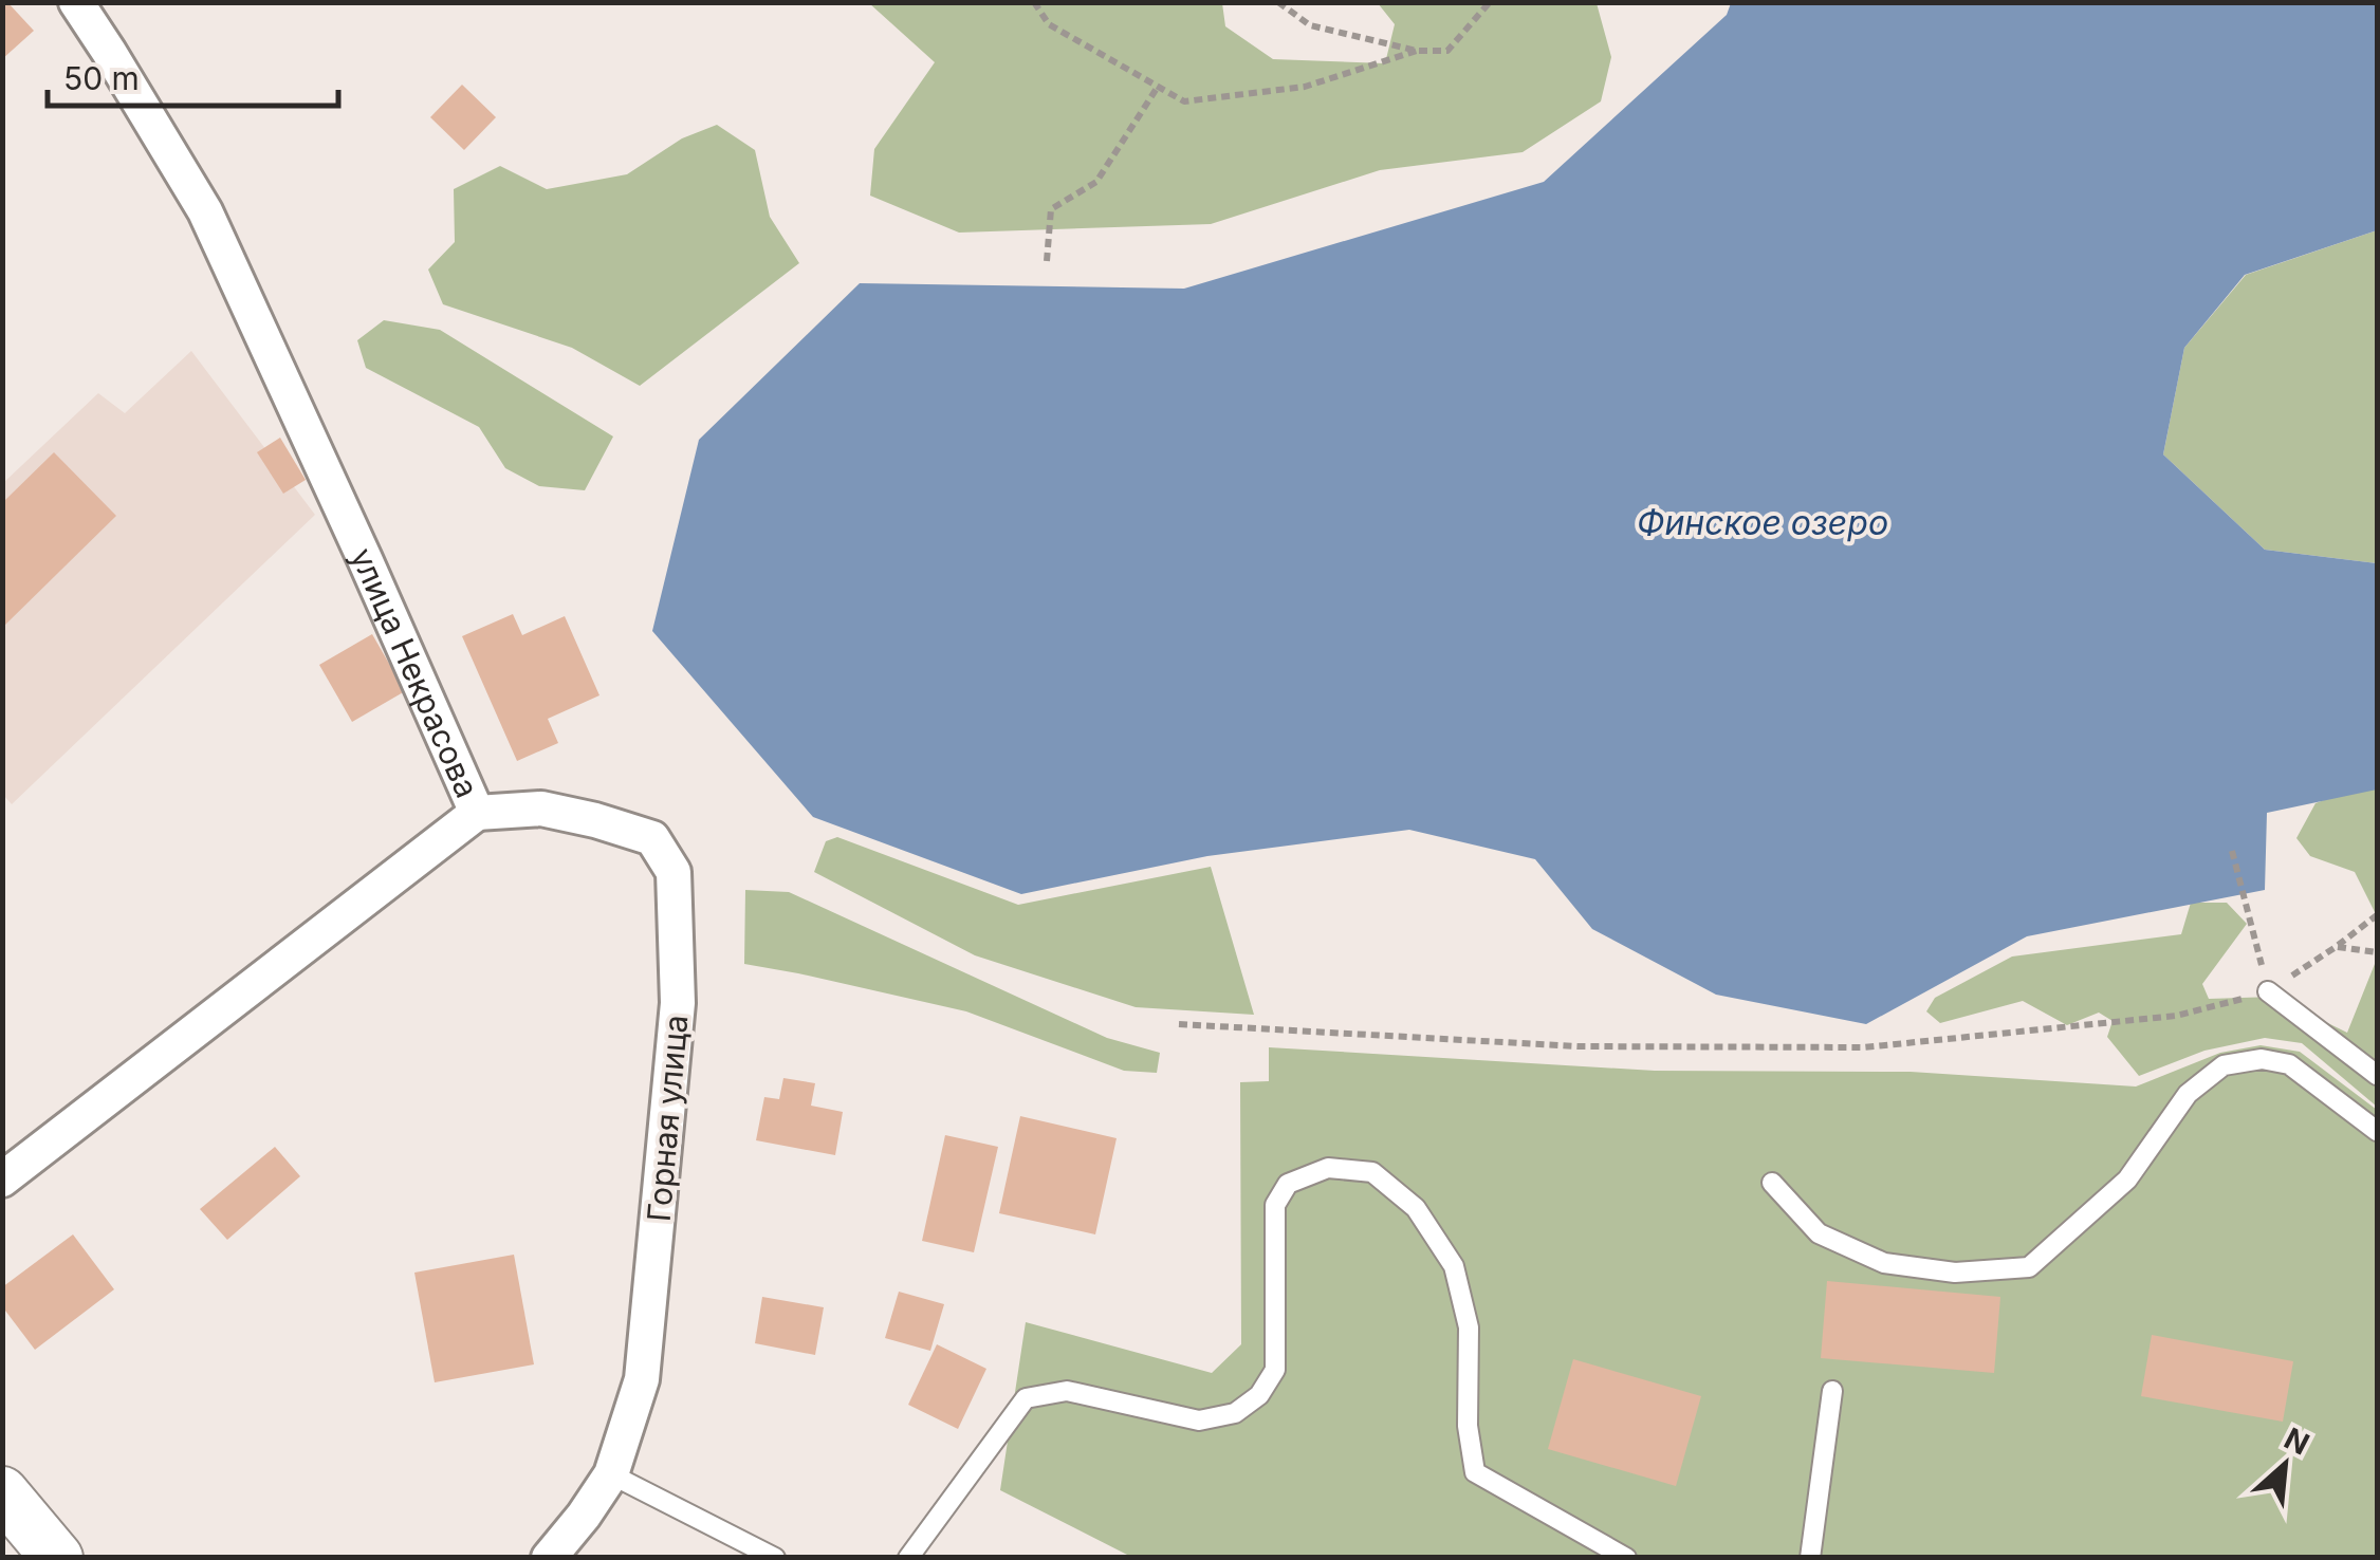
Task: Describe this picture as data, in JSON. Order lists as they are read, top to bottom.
{
  "streets": {
    "street": ["улица Некрасова", "Горная улица"]
  },
  "crossings": [
    ["улица Некрасова", "Горная улица"]
  ],
  "water": ["Финское озеро"],
  "scale_bar": "50 m",
  "north": "top right"
}
